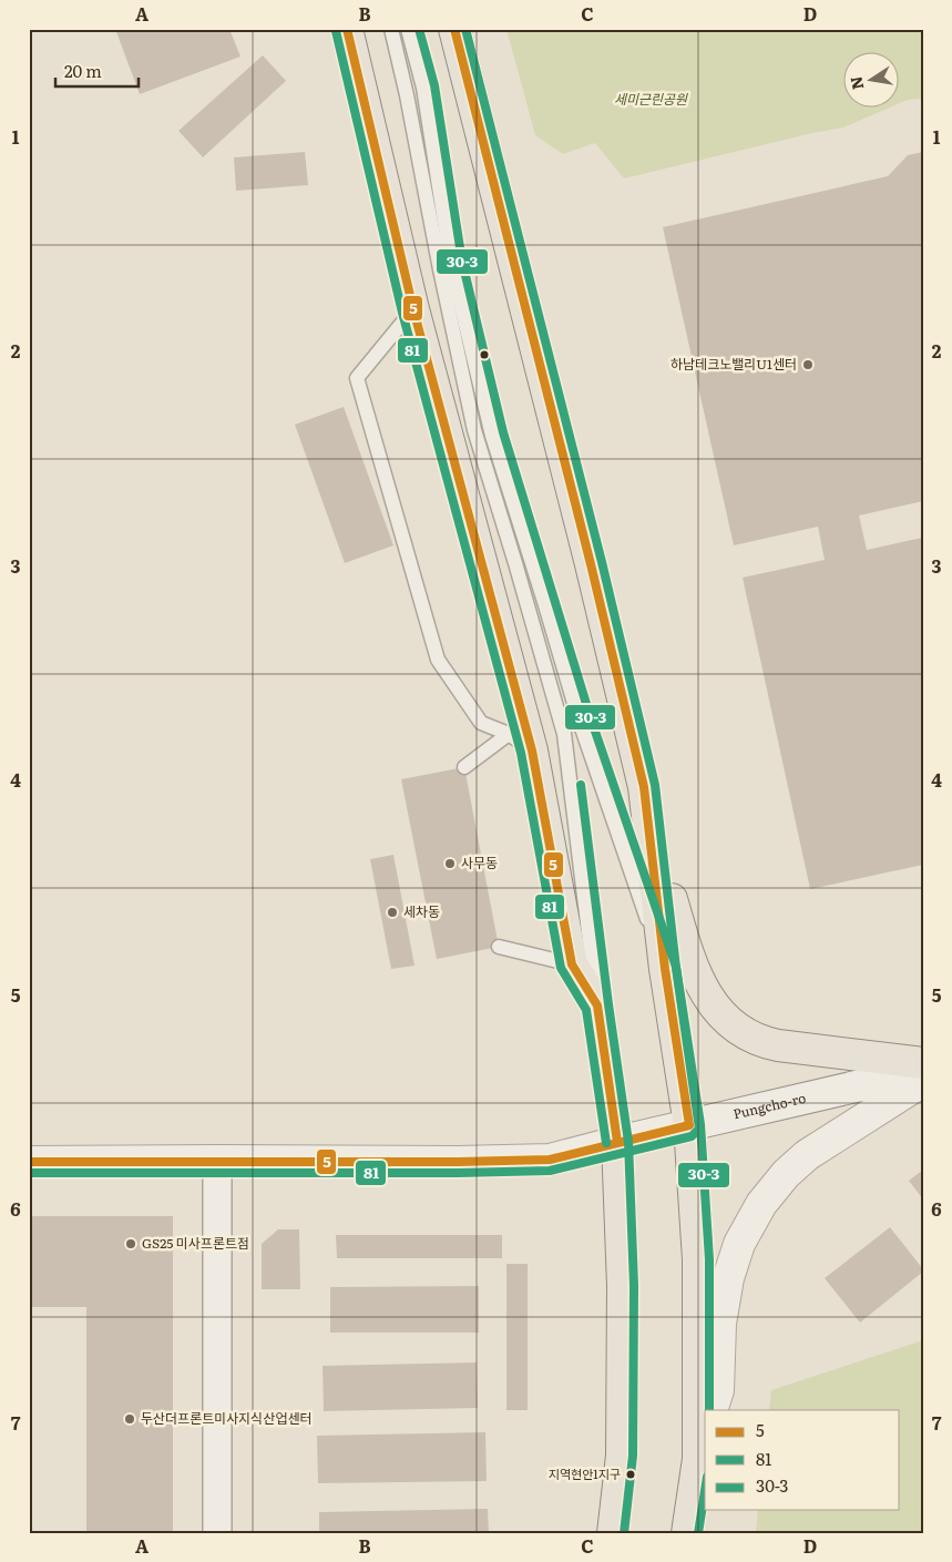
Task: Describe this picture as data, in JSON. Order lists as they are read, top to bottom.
{
  "streets": {
    "street": ["Pungcho-ro"]
  },
  "parks": ["세미근린공원"],
  "places": [
    "하남테크노밸리U1센터",
    "사무동",
    "세차동",
    "GS25 미사프론트점",
    "두산더프론트미사지식산업센터",
    "지역현안1지구"
  ],
  "lines": ["transit line 5", "transit line 81", "transit line 30-3"],
  "legend": ["5", "81", "30-3"],
  "scale_bar": "20 m",
  "north": "left",
  "grid": {
    "columns": [
      "A",
      "B",
      "C",
      "D"
    ],
    "rows": [
      "1",
      "2",
      "3",
      "4",
      "5",
      "6",
      "7"
    ]
  }
}
